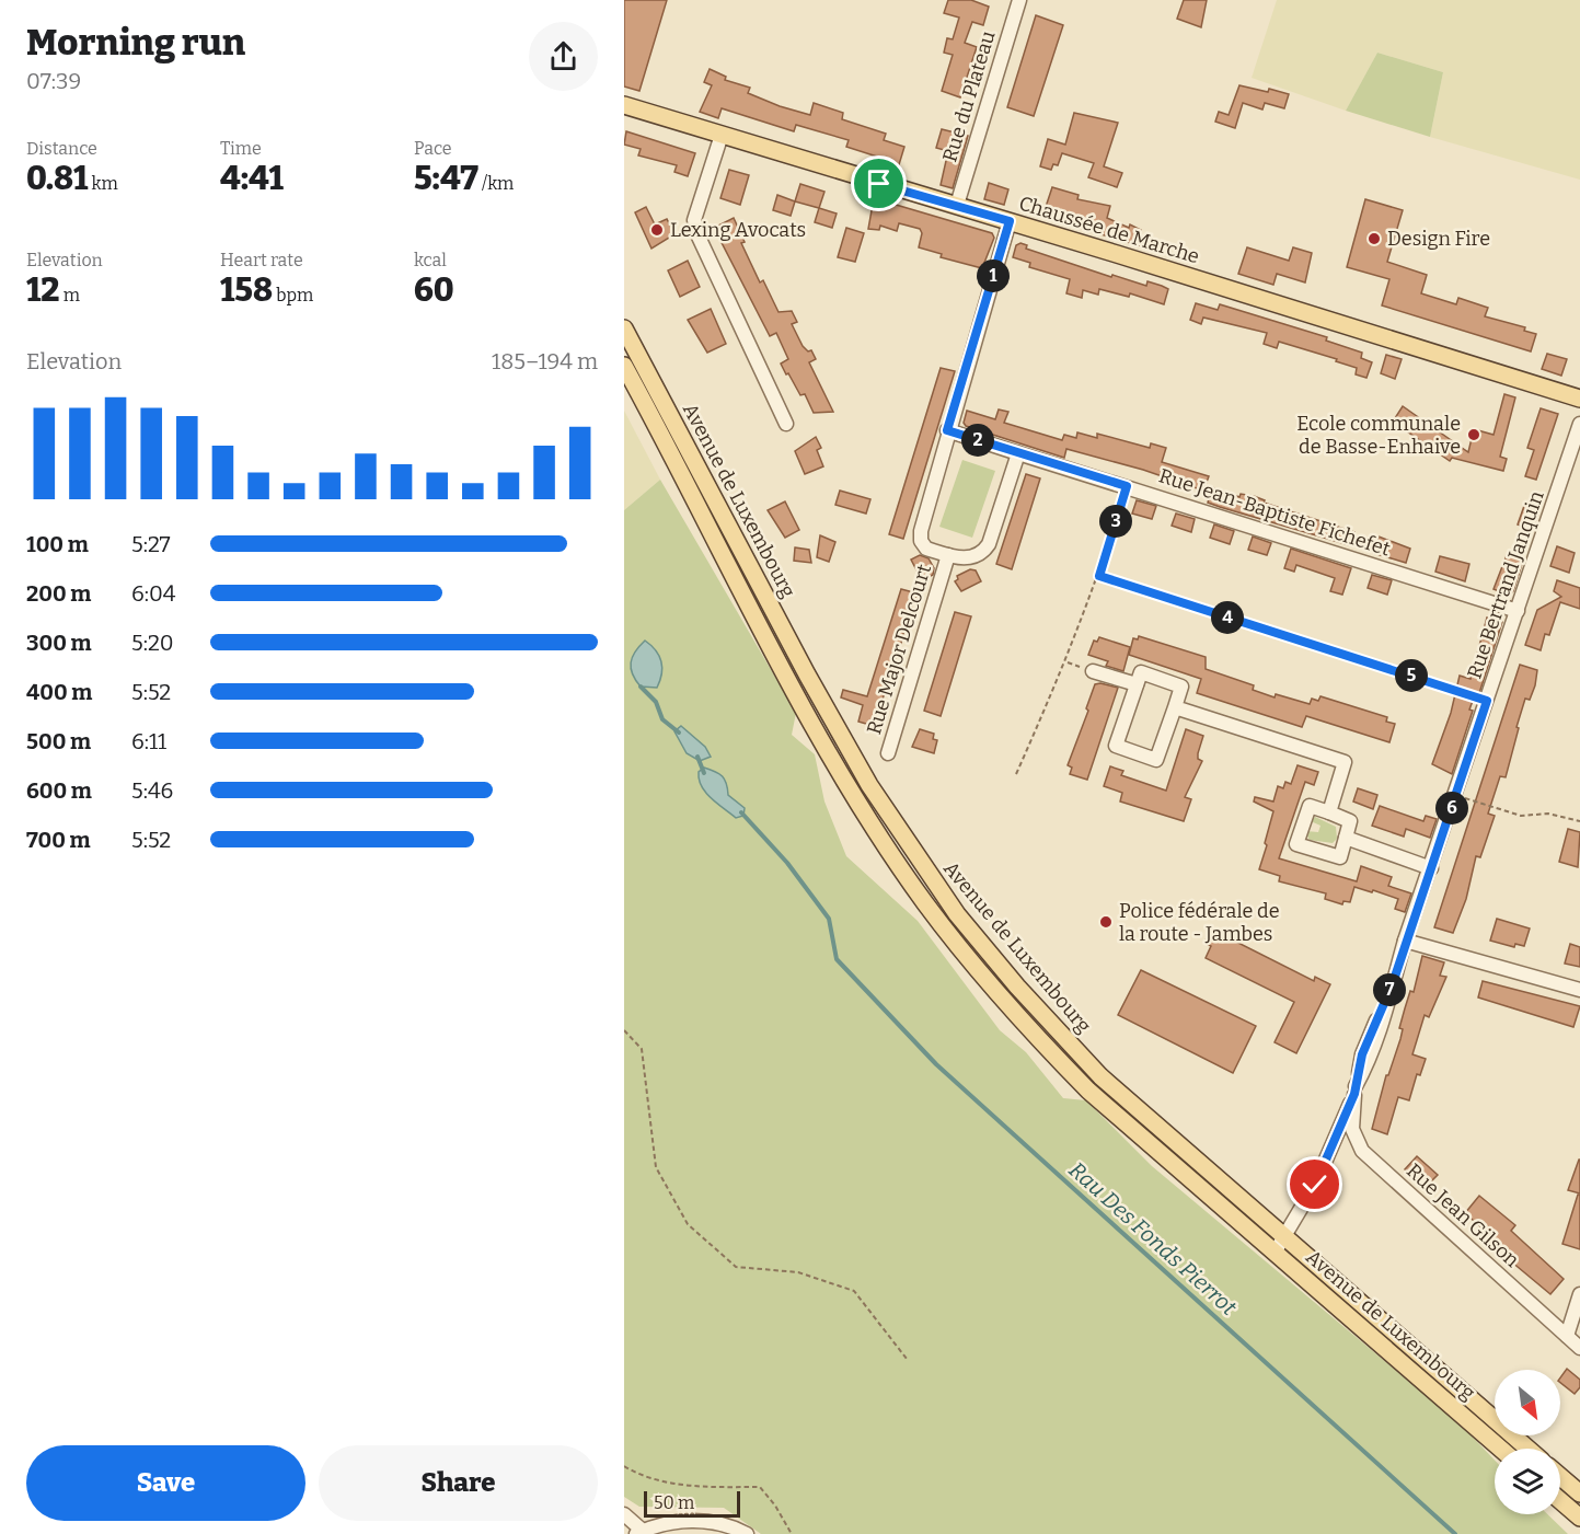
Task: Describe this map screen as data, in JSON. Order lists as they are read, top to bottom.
{
  "streets": {
    "main road": ["Chaussée de Marche", "Avenue de Luxembourg"],
    "street": [
      "Rue du Plateau",
      "Rue Jean-Baptiste Fichefet",
      "Rue Bertrand Janquin",
      "Rue Major Delcourt",
      "Rue Jean Gilson"
    ]
  },
  "crossings": [
    ["Rue du Plateau", "Chaussée de Marche"],
    ["Avenue de Luxembourg", "Rue Bertrand Janquin"],
    ["Rue Jean-Baptiste Fichefet", "Rue Bertrand Janquin"],
    ["Rue Bertrand Janquin", "Rue Jean Gilson"]
  ],
  "water": ["Rau Des Fonds Pierrot"],
  "places": [
    "Lexing Avocats",
    "Design Fire",
    "Ecole communale de Basse-Enhaive",
    "Police fédérale de la route - Jambes"
  ],
  "scale_bar": "50 m",
  "north": "bottom right",
  "page": {
    "heading": ["Morning run", "07:39"],
    "stats": [
      ["Distance", "0.81 km"],
      ["Time", "4:41"],
      ["Pace", "5:47 /km"],
      ["Elevation", "12 m"],
      ["Heart rate", "158 bpm"],
      ["kcal", "60"]
    ],
    "pins": [
      "1",
      "2",
      "3",
      "4",
      "5",
      "6",
      "7"
    ],
    "chart": ["Elevation", "185–194 m"],
    "list": [
      {
        "name": "100 m",
        "note": "5:27"
      },
      {
        "name": "200 m",
        "note": "6:04"
      },
      {
        "name": "300 m",
        "note": "5:20"
      },
      {
        "name": "400 m",
        "note": "5:52"
      },
      {
        "name": "500 m",
        "note": "6:11"
      },
      {
        "name": "600 m",
        "note": "5:46"
      },
      {
        "name": "700 m",
        "note": "5:52"
      }
    ],
    "buttons": ["Save", "Share"],
    "scale": "50 m"
  }
}
